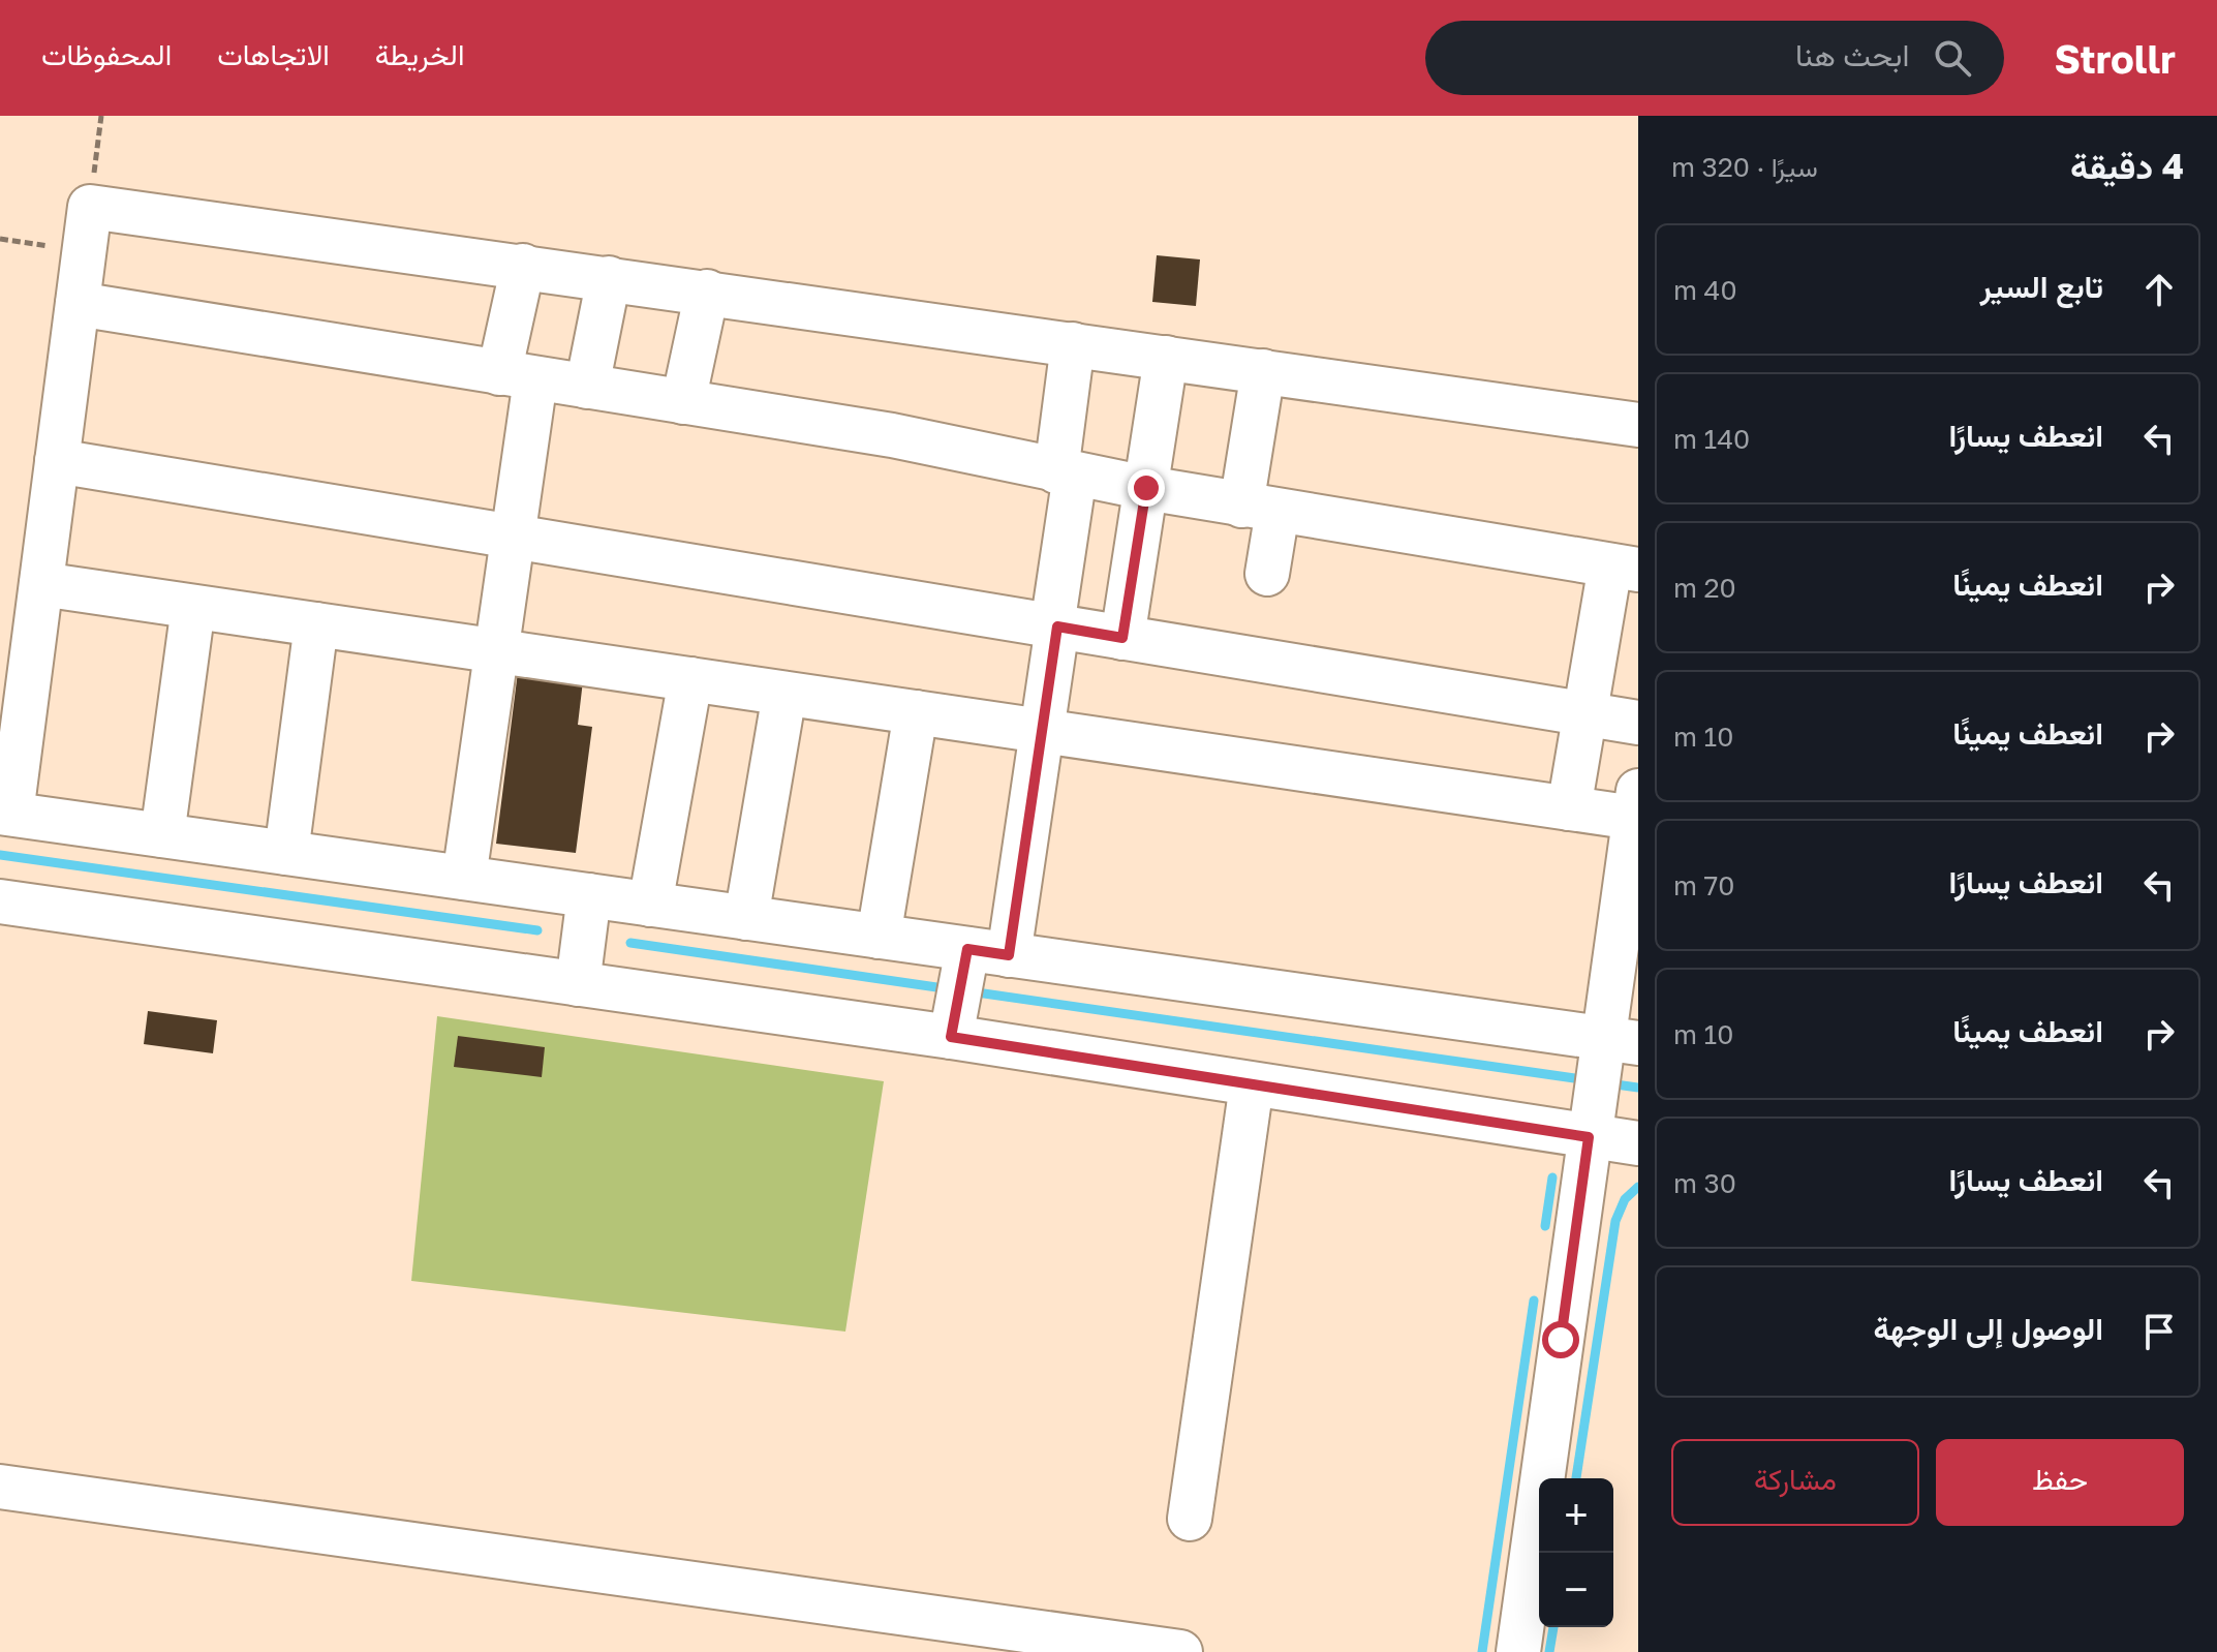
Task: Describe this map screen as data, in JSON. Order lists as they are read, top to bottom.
{
  "page": {
    "header": "Strollr",
    "search": "ابحث هنا",
    "nav": ["الخريطة", "الاتجاهات", "المحفوظات"],
    "heading": ["4 دقيقة", "سيرًا · 320 m"],
    "list": [
      ["تابع السير", "40 m"],
      ["انعطف يسارًا", "140 m"],
      ["انعطف يمينًا", "20 m"],
      ["انعطف يمينًا", "10 m"],
      ["انعطف يسارًا", "70 m"],
      ["انعطف يمينًا", "10 m"],
      ["انعطف يسارًا", "30 m"],
      "الوصول إلى الوجهة"
    ],
    "buttons": ["حفظ", "مشاركة"],
    "map_buttons": ["+", "−"]
  }
}
